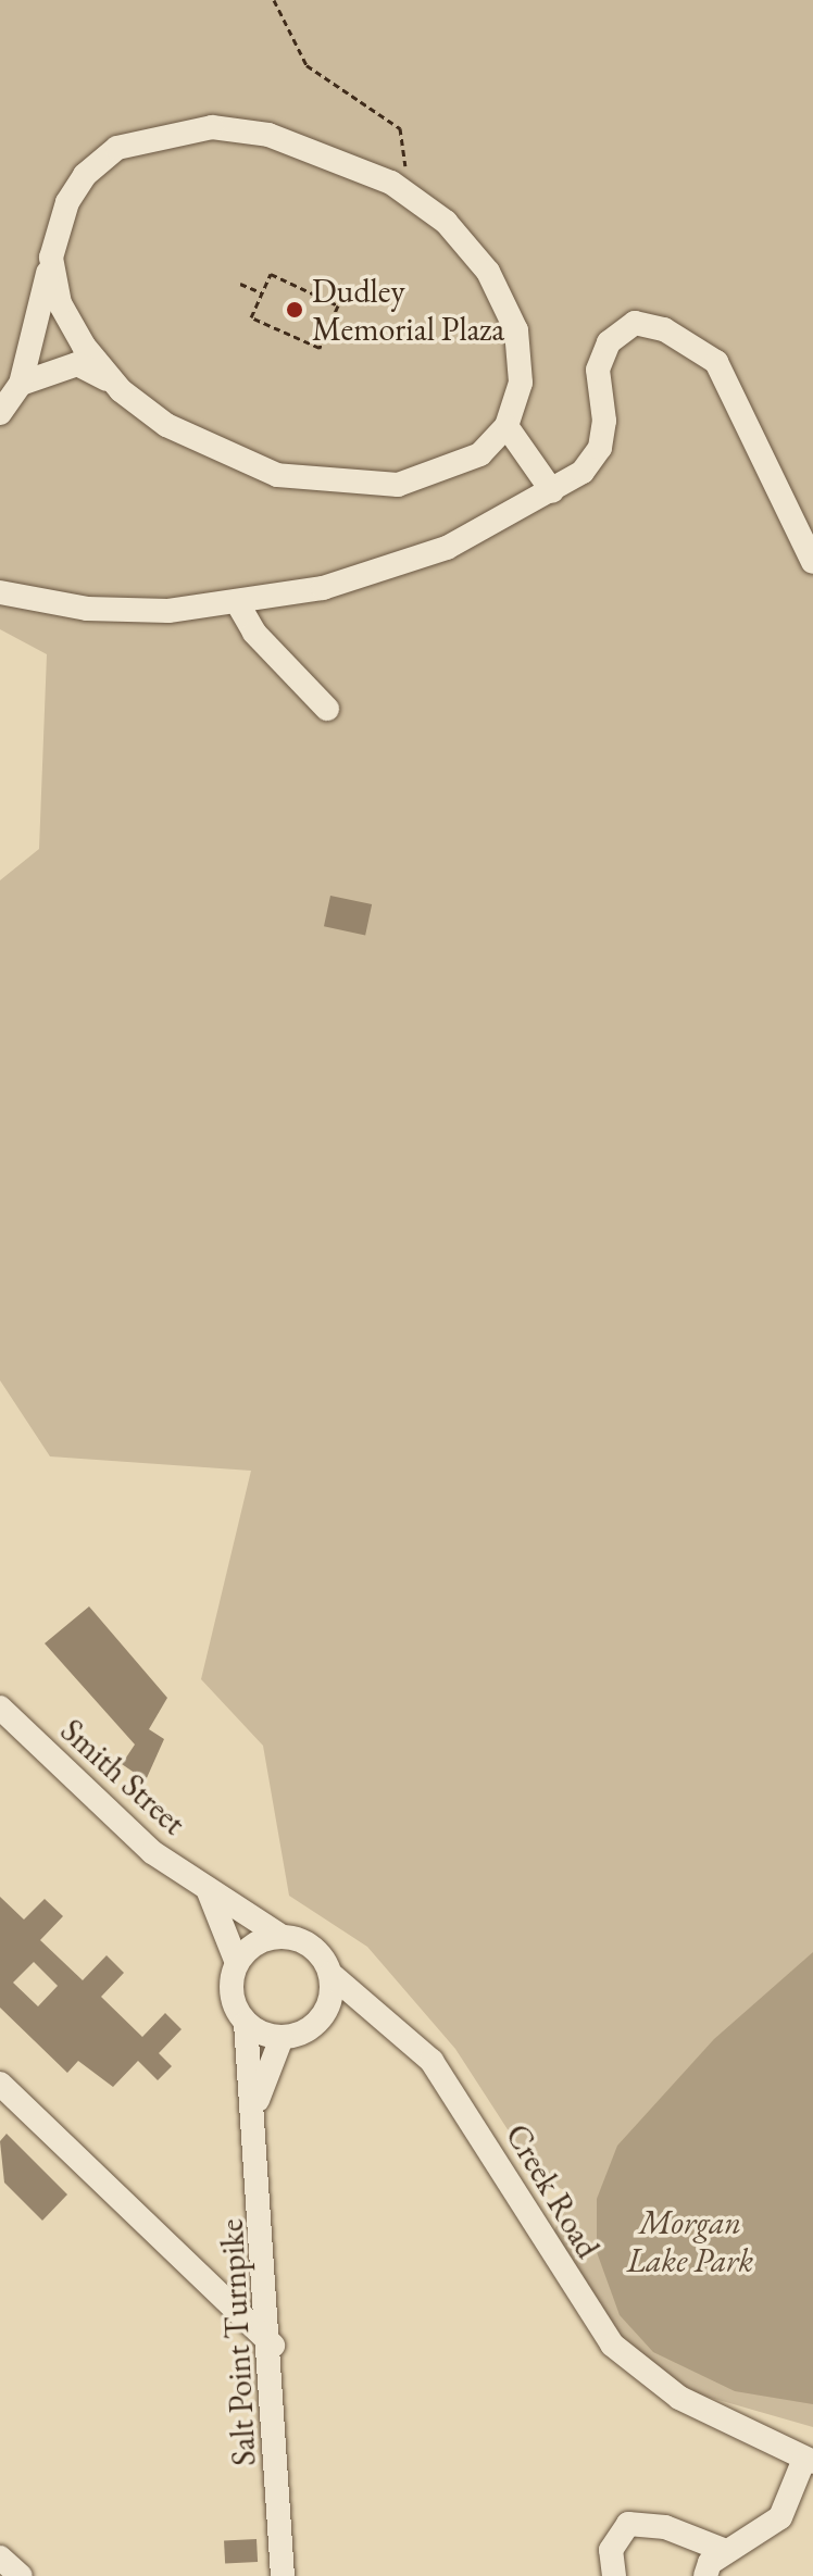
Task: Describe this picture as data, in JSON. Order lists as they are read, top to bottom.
{
  "streets": {
    "street": ["Smith Street", "Creek Road", "Salt Point Turnpike"]
  },
  "crossings": [
    ["Smith Street", "Creek Road"],
    ["Smith Street", "Salt Point Turnpike"],
    ["Creek Road", "Salt Point Turnpike"]
  ],
  "parks": ["Morgan Lake Park"],
  "places": ["Dudley Memorial Plaza"]
}
